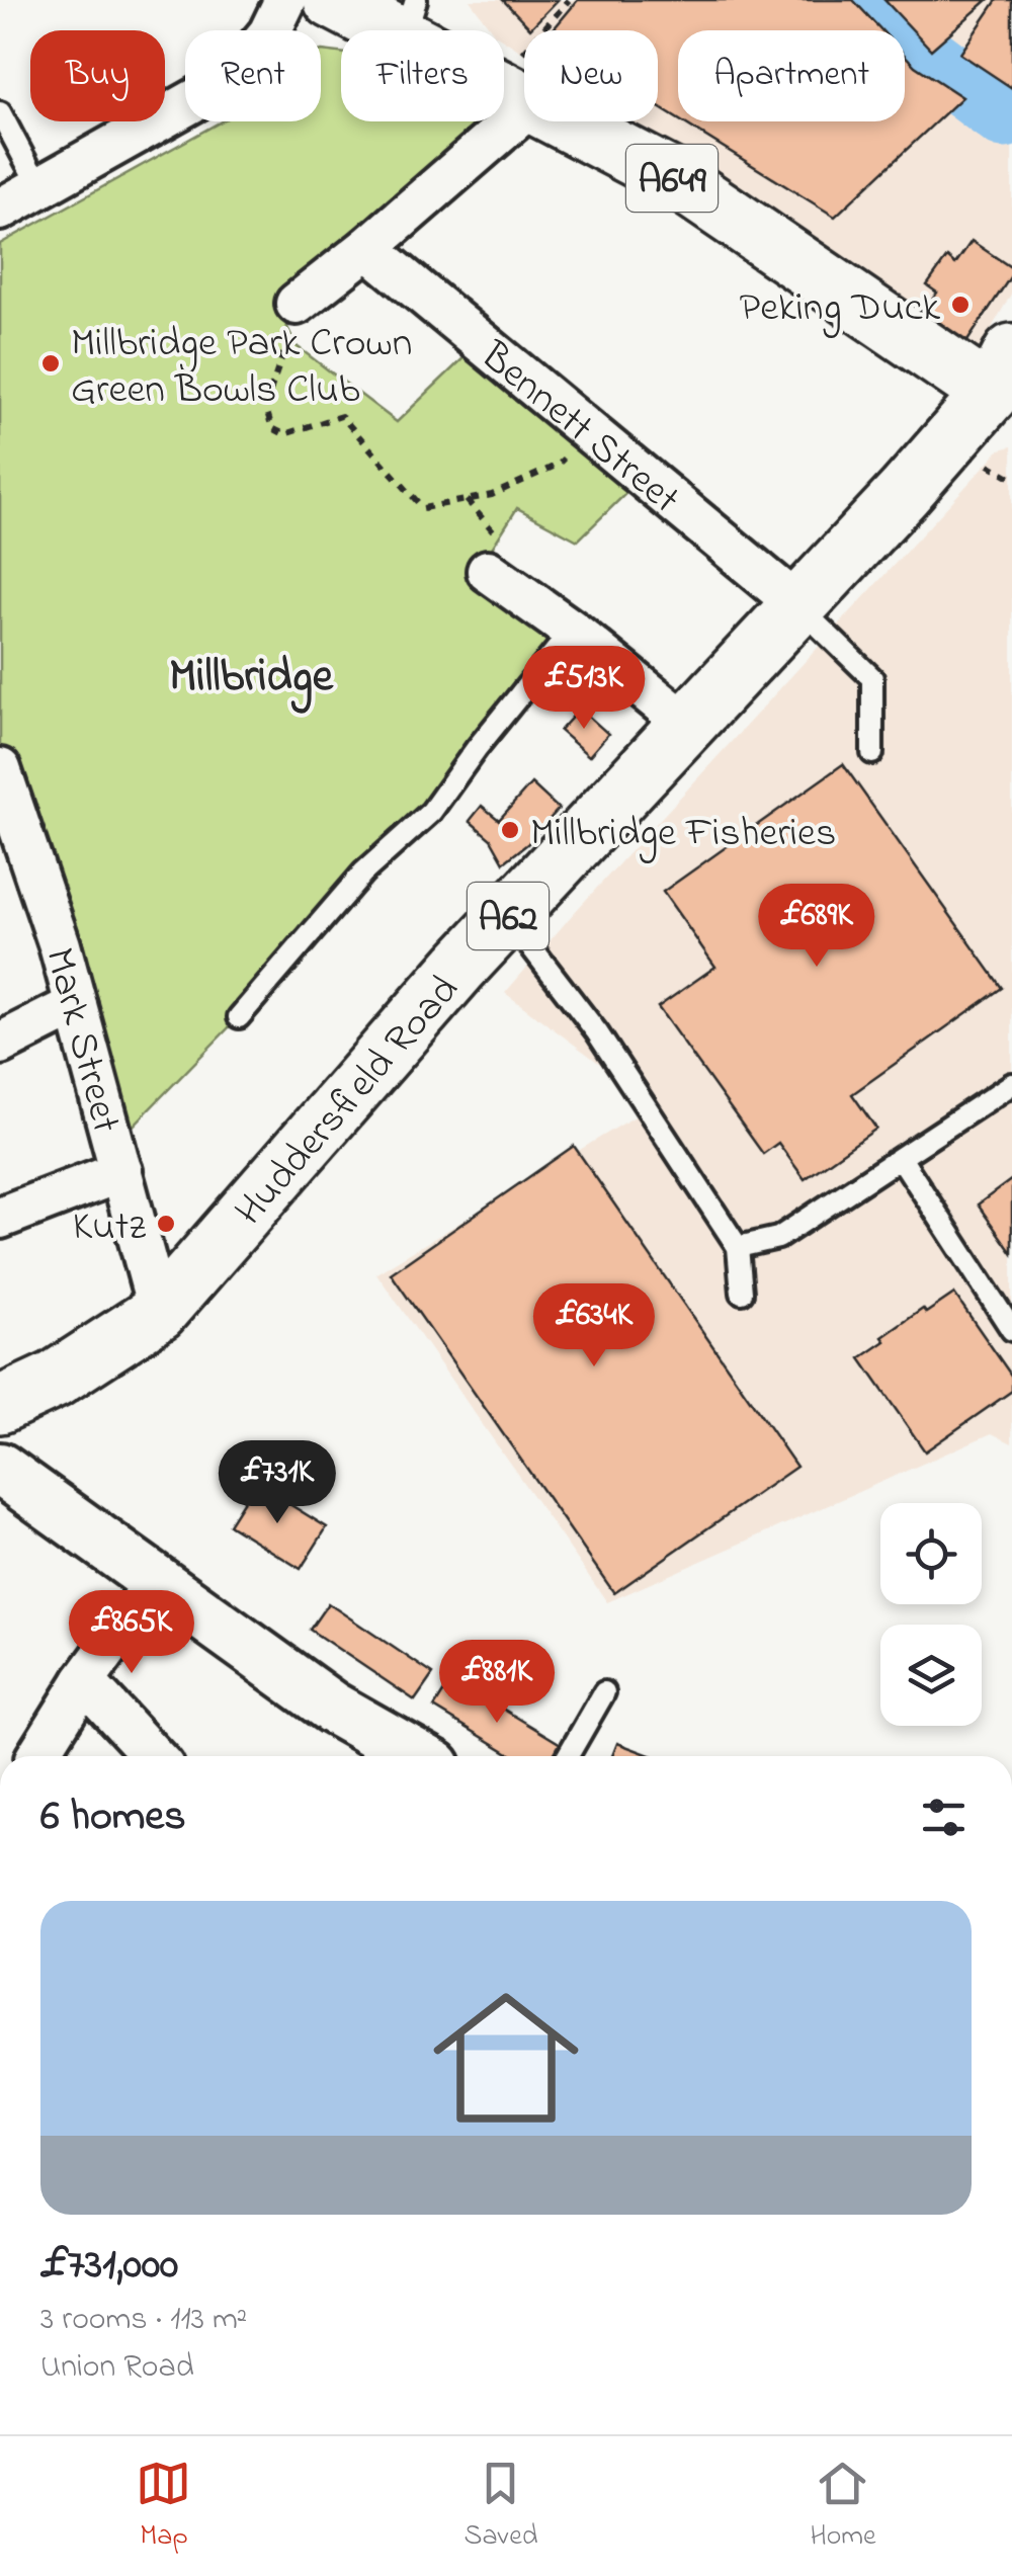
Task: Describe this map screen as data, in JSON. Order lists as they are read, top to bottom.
{
  "streets": {
    "main road": ["A649", "A62", "Huddersfield Road"],
    "street": ["Bennett Street", "Mark Street"]
  },
  "crossings": [
    ["A649", "Huddersfield Road"],
    ["Bennett Street", "Huddersfield Road"],
    ["Mark Street", "Huddersfield Road"]
  ],
  "districts": ["Millbridge"],
  "places": [
    "Peking Duck",
    "Millbridge Park Crown Green Bowls Club",
    "Millbridge Fisheries",
    "Kutz"
  ],
  "page": {
    "chip": [
      "Buy",
      "Rent",
      "Filters",
      "New",
      "Apartment"
    ],
    "price": [
      "£513K",
      "£689K",
      "£634K",
      "£731K",
      "£865K",
      "£881K"
    ],
    "heading": "6 homes",
    "list": [
      {
        "name": "£731,000",
        "note": "3 rooms · 113 m² · Union Road"
      }
    ],
    "tabs": ["Map", "Saved", "Home"]
  }
}
